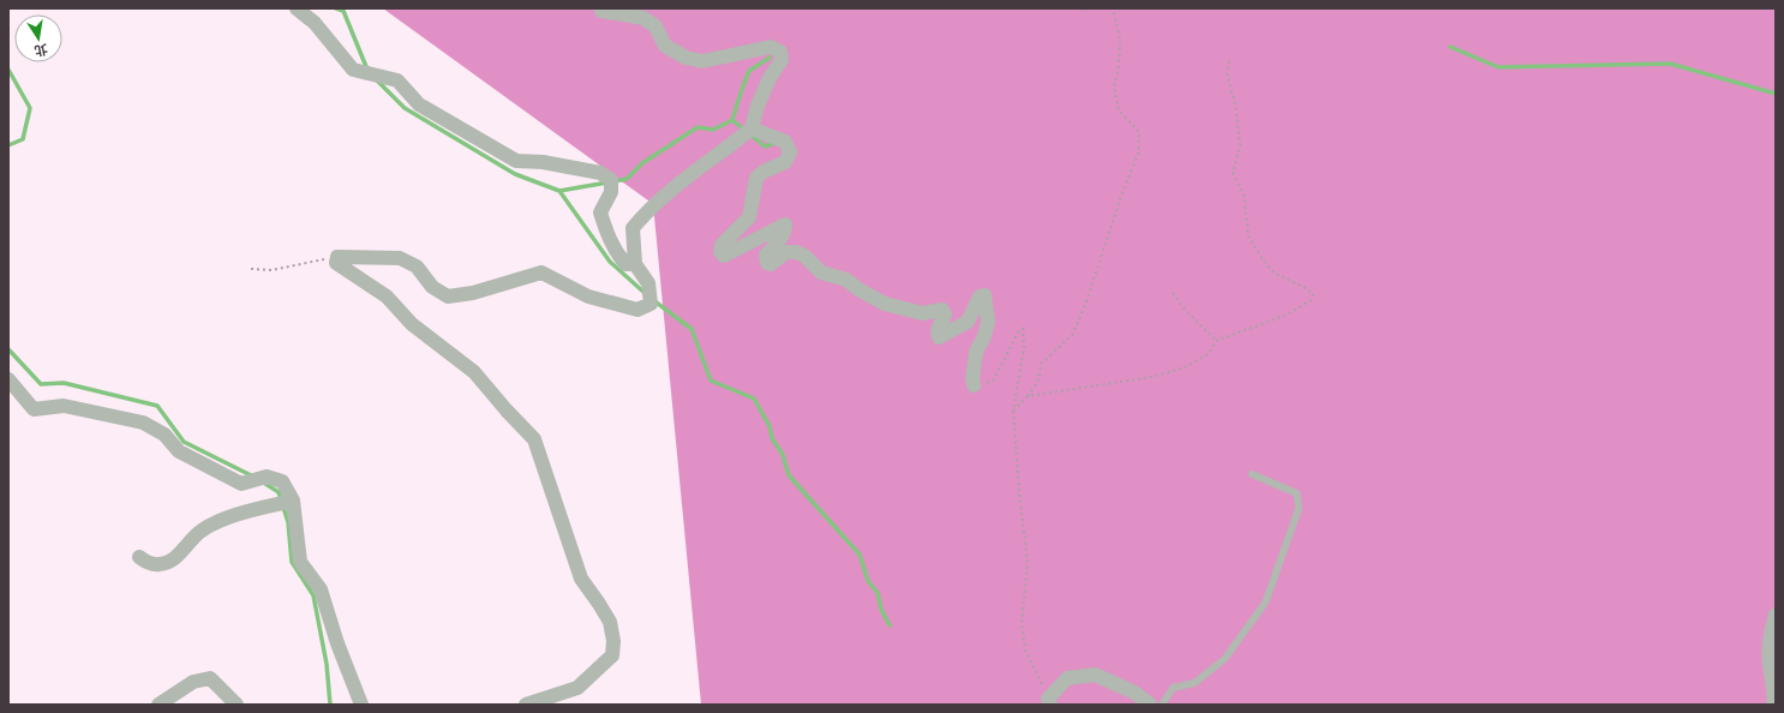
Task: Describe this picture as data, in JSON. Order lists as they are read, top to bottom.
{
  "north": "bottom"
}
